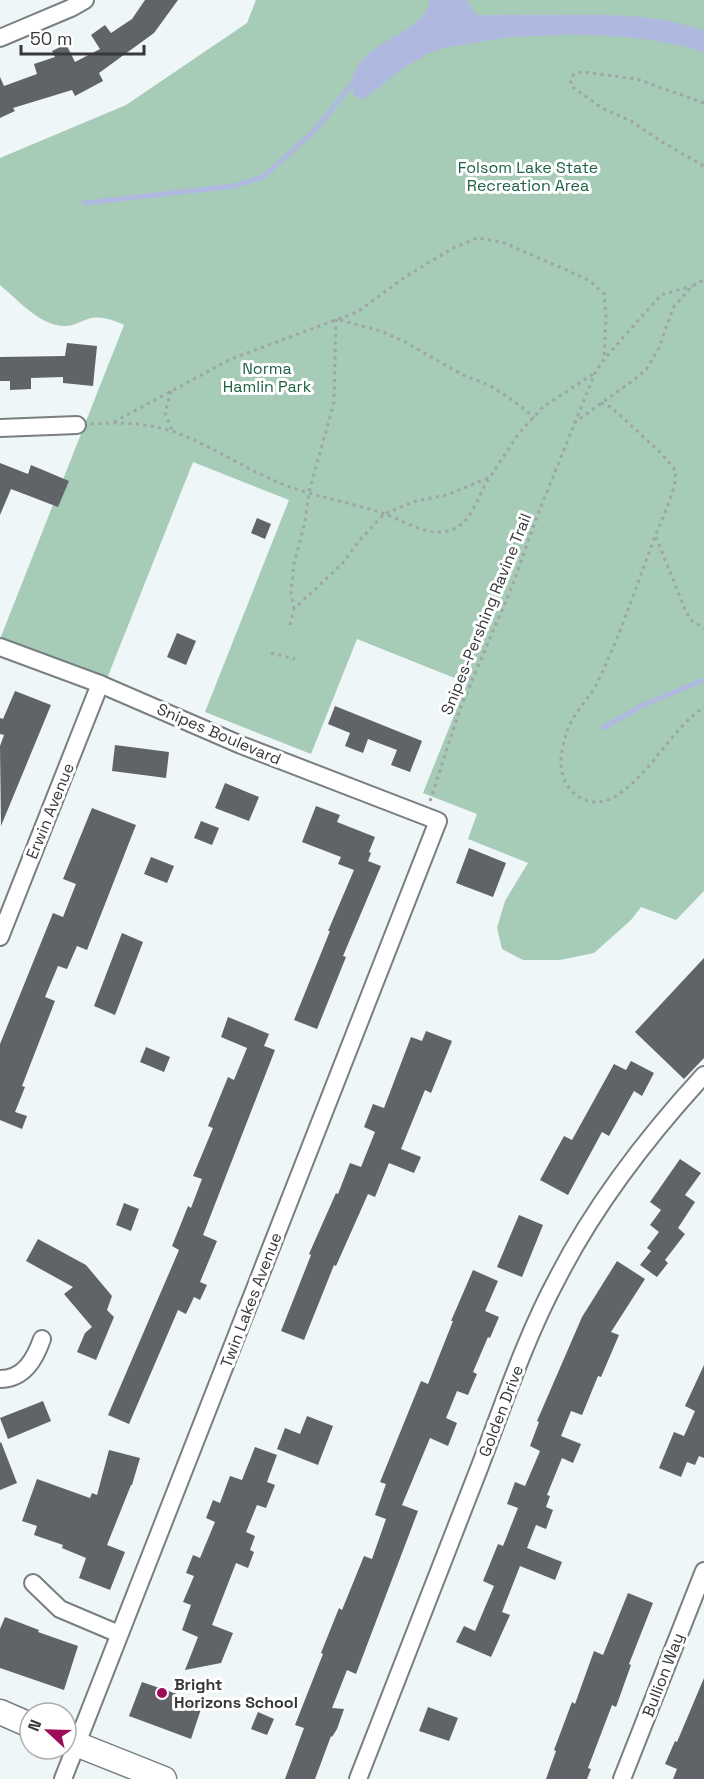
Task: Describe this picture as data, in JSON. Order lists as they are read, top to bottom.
{
  "streets": {
    "street": [
      "Snipes Boulevard",
      "Erwin Avenue",
      "Twin Lakes Avenue",
      "Golden Drive",
      "Bullion Way"
    ],
    "path": ["Snipes-Pershing Ravine Trail"]
  },
  "crossings": [
    ["Snipes-Pershing Ravine Trail", "Snipes Boulevard"],
    ["Snipes-Pershing Ravine Trail", "Twin Lakes Avenue"],
    ["Snipes Boulevard", "Erwin Avenue"],
    ["Snipes Boulevard", "Twin Lakes Avenue"]
  ],
  "parks": ["Folsom Lake State Recreation Area", "Norma Hamlin Park"],
  "places": ["Bright Horizons School"],
  "scale_bar": "50 m",
  "north": "left"
}
